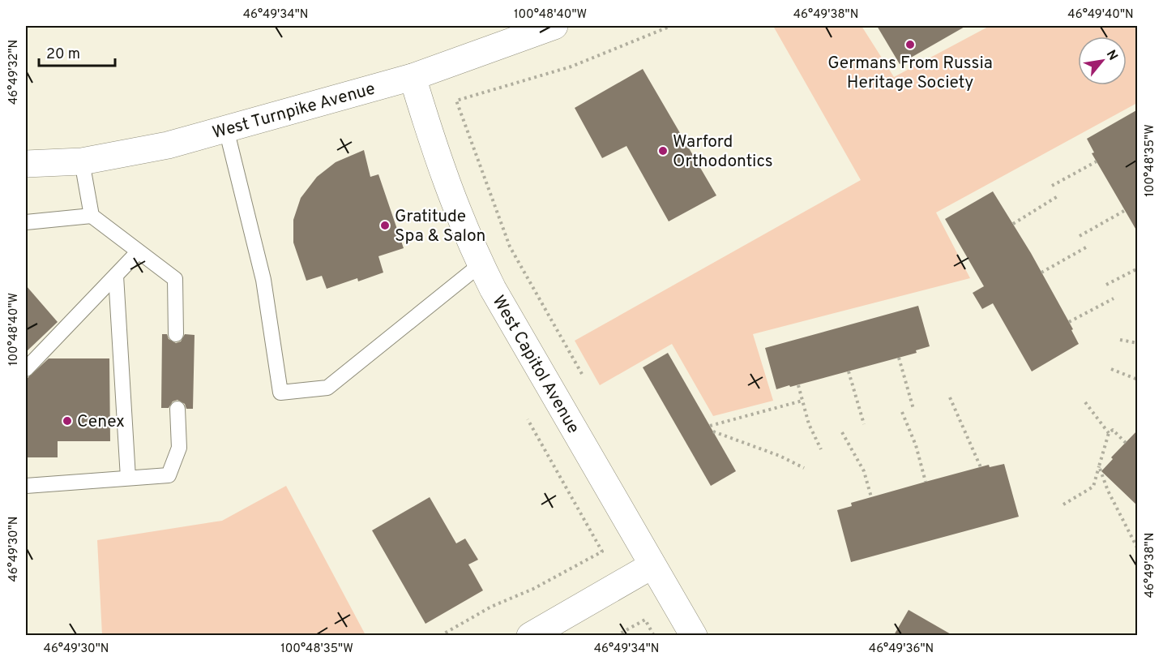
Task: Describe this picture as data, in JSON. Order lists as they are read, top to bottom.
{
  "streets": {
    "street": ["West Turnpike Avenue", "West Capitol Avenue"]
  },
  "crossings": [
    ["West Turnpike Avenue", "West Capitol Avenue"]
  ],
  "places": [
    "Germans From Russia Heritage Society",
    "Warford Orthodontics",
    "Gratitude Spa & Salon",
    "Cenex"
  ],
  "scale_bar": "20 m",
  "north": "top right",
  "coordinates": [
    "46°49'34\"N",
    "100°48'40\"W",
    "46°49'38\"N",
    "46°49'40\"N",
    "46°49'32\"N",
    "100°48'35\"W",
    "46°49'30\"N",
    "46°49'36\"N"
  ]
}
